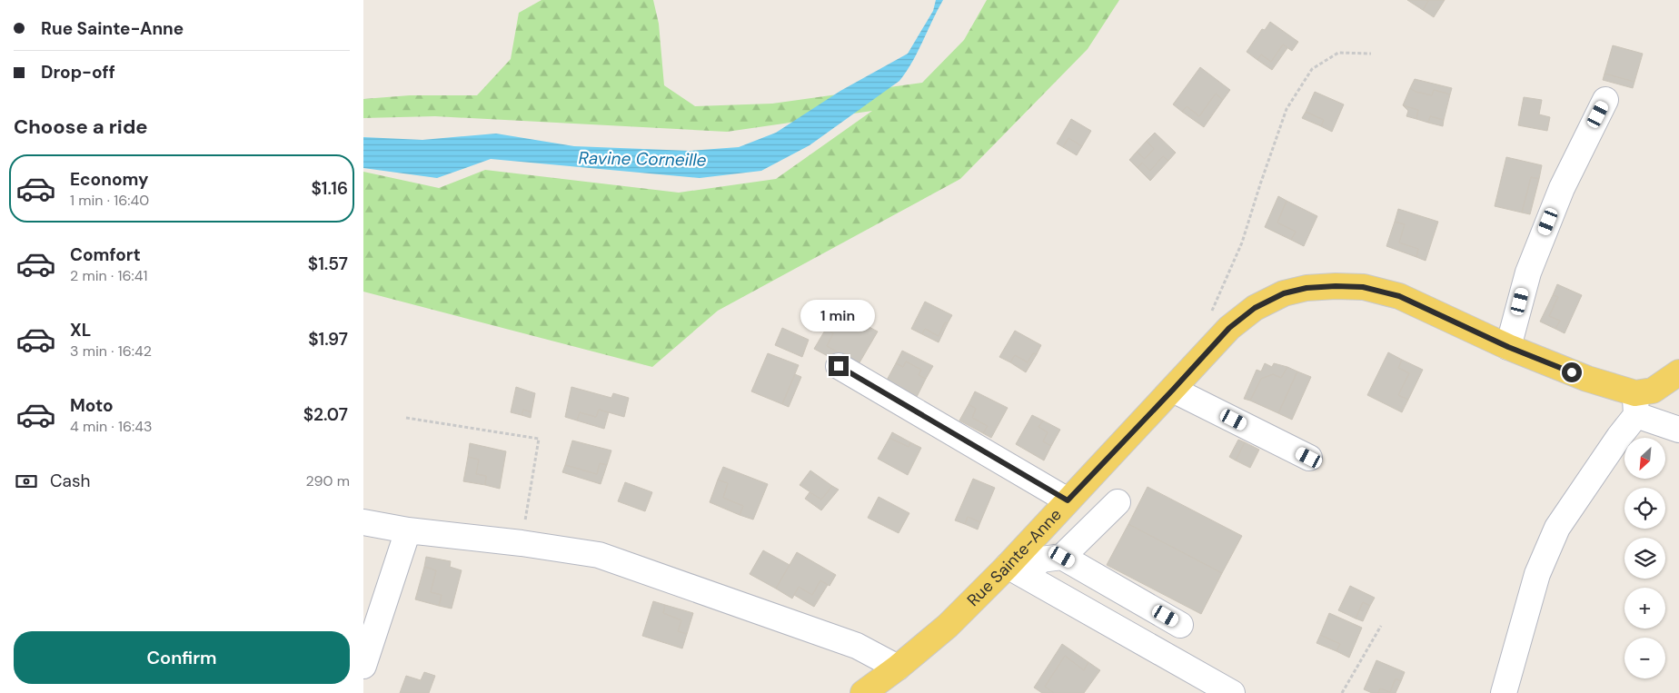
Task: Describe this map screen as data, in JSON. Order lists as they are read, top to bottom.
{
  "streets": {
    "main road": ["Rue Sainte-Anne"]
  },
  "water": ["Ravine Corneille"],
  "north": "bottom left",
  "page": {
    "banner": ["Rue Sainte-Anne", "Drop-off"],
    "heading": "Choose a ride",
    "list": [
      {
        "name": "Economy",
        "note": "1 min · 16:40",
        "value": "$1.16"
      },
      {
        "name": "Comfort",
        "note": "2 min · 16:41",
        "value": "$1.57"
      },
      {
        "name": "XL",
        "note": "3 min · 16:42",
        "value": "$1.97"
      },
      {
        "name": "Moto",
        "note": "4 min · 16:43",
        "value": "$2.07"
      }
    ],
    "bubble": "1 min",
    "map_buttons": ["+", "−"],
    "pay": ["Cash", "290 m"],
    "buttons": "Confirm"
  }
}
